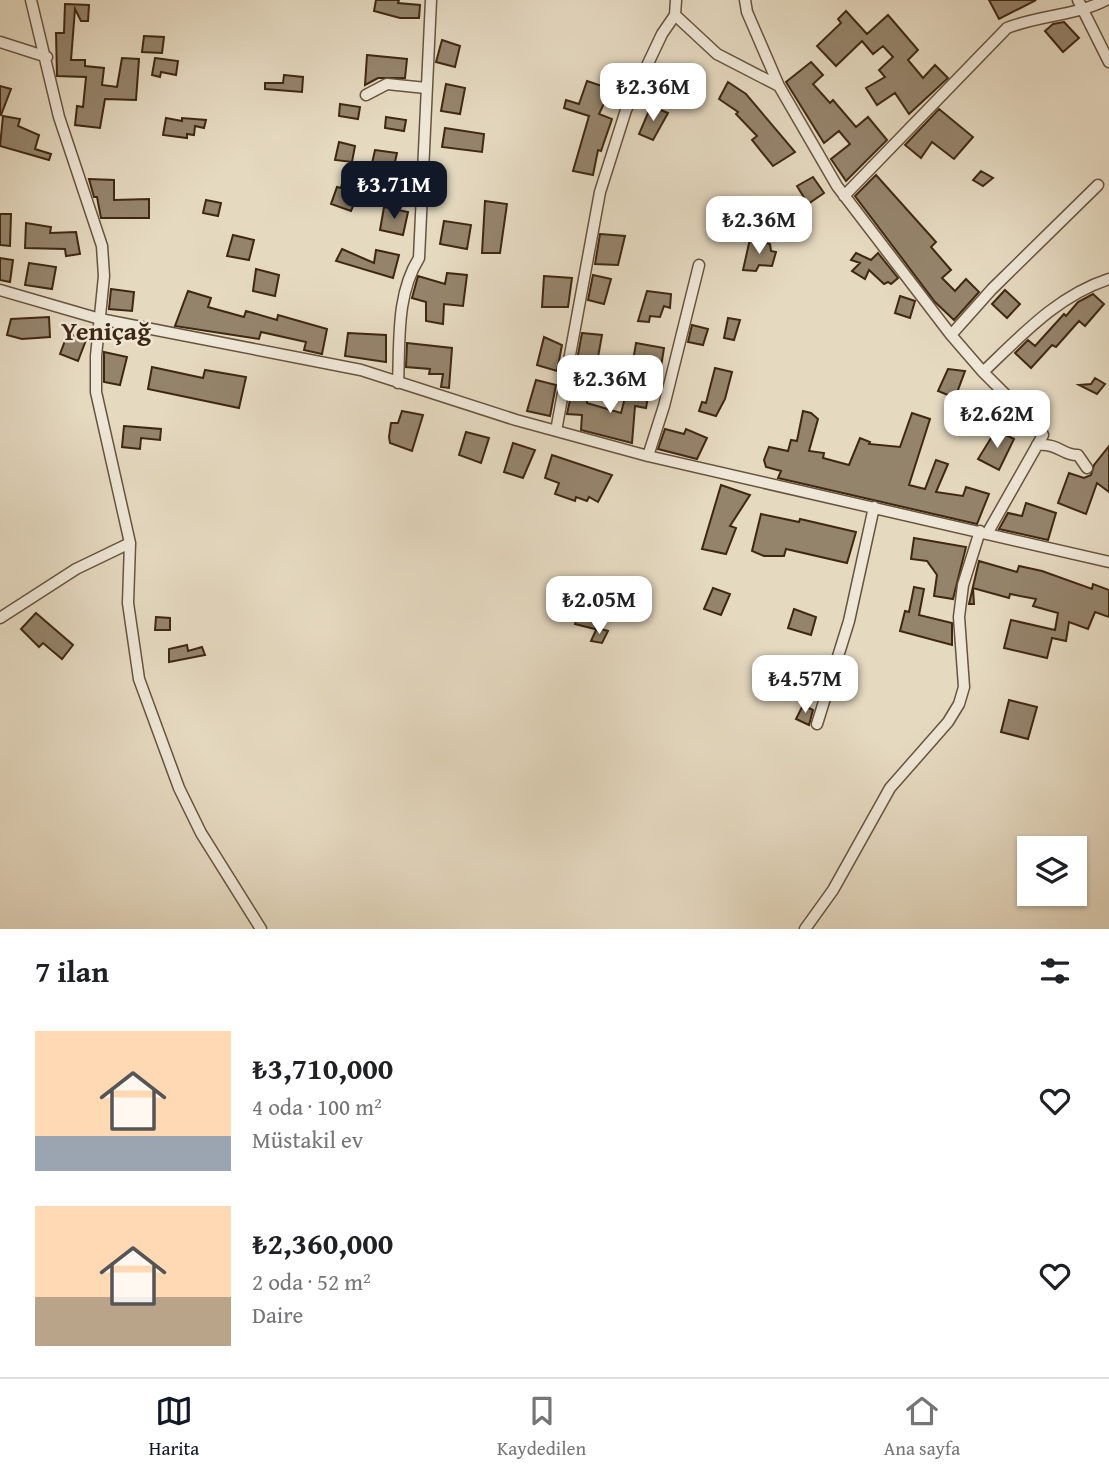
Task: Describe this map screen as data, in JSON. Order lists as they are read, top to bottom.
{
  "districts": ["Yeniçağ"],
  "page": {
    "price": [
      "₺2.36M",
      "₺3.71M",
      "₺2.36M",
      "₺2.36M",
      "₺2.62M",
      "₺2.05M",
      "₺4.57M"
    ],
    "heading": "7 ilan",
    "list": [
      {
        "name": "₺3,710,000",
        "note": "4 oda · 100 m² · Müstakil ev"
      },
      {
        "name": "₺2,360,000",
        "note": "2 oda · 52 m² · Daire"
      }
    ],
    "tabs": ["Harita", "Kaydedilen", "Ana sayfa"]
  }
}
